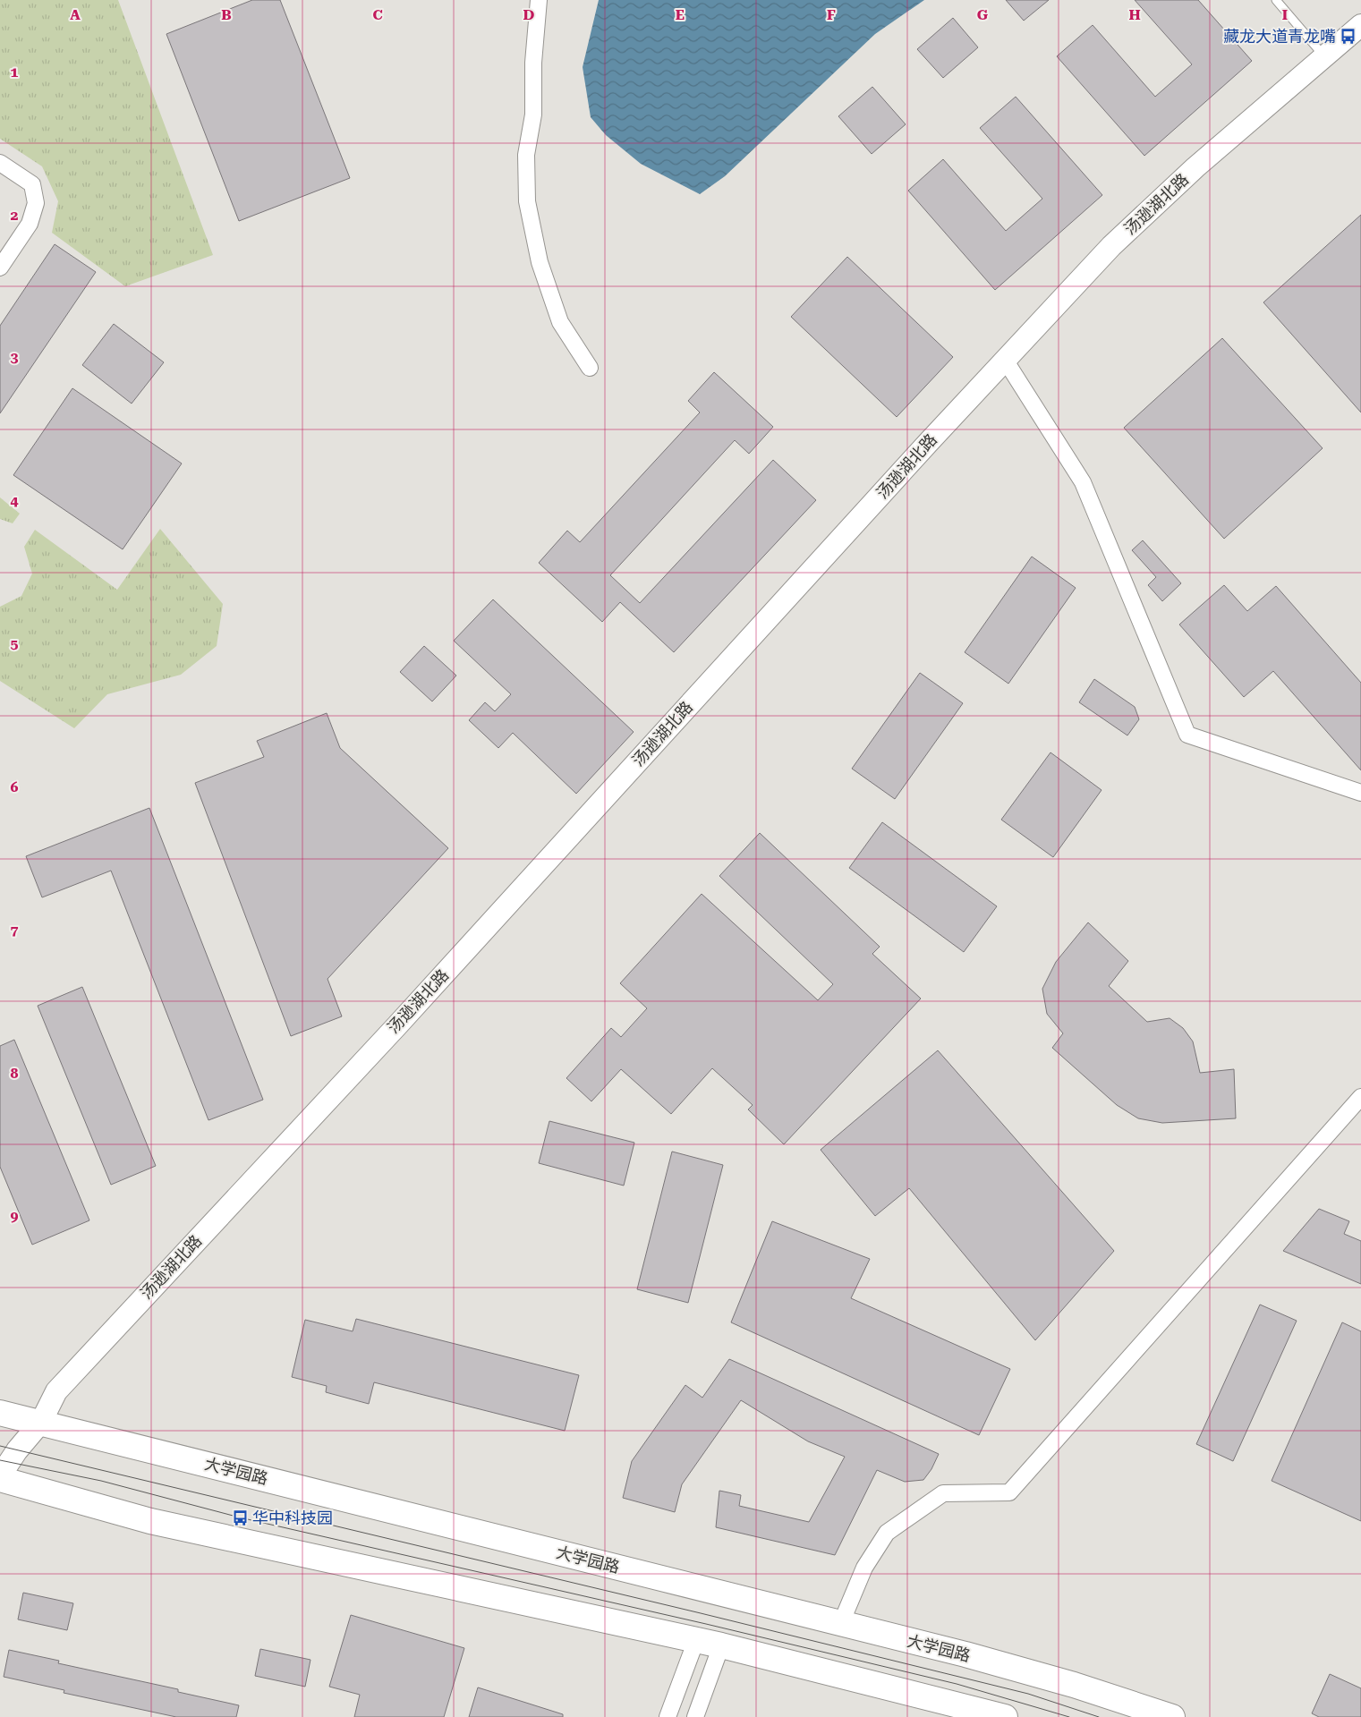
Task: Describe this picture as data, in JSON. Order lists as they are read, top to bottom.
{
  "streets": {
    "main road": ["汤逊湖北路", "大学园路"]
  },
  "crossings": [
    ["汤逊湖北路", "大学园路"]
  ],
  "places": {
    "bus stop": ["藏龙大道青龙嘴", "华中科技园"]
  },
  "grid": {
    "columns": [
      "A",
      "B",
      "C",
      "D",
      "E",
      "F",
      "G",
      "H",
      "I"
    ],
    "rows": [
      "1",
      "2",
      "3",
      "4",
      "5",
      "6",
      "7",
      "8",
      "9"
    ]
  }
}
